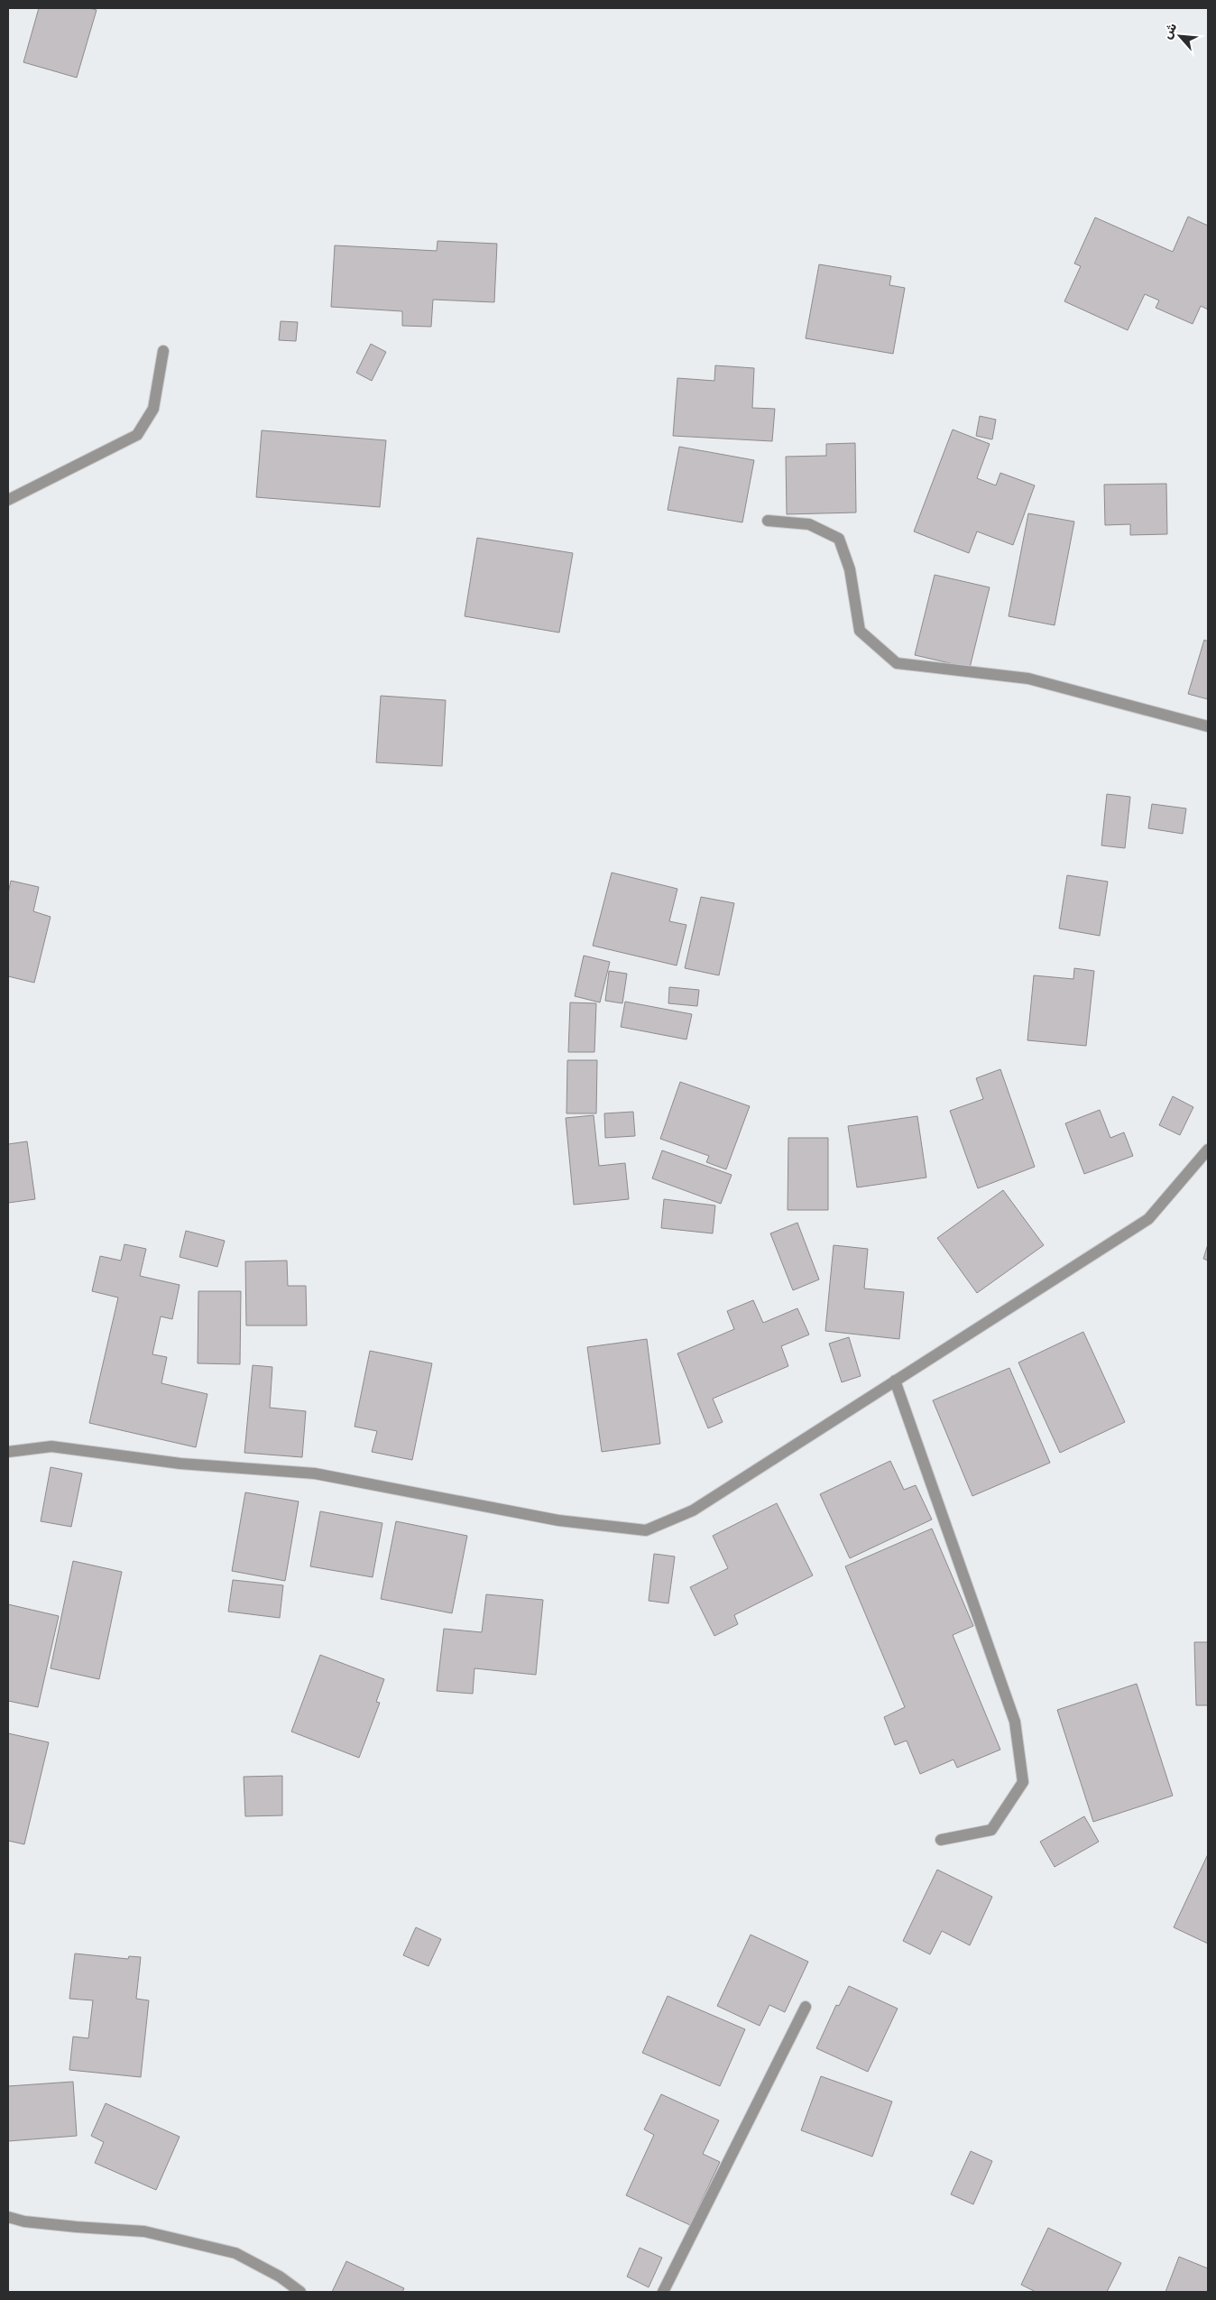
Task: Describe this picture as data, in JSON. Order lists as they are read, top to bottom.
{
  "north": "top left"
}
